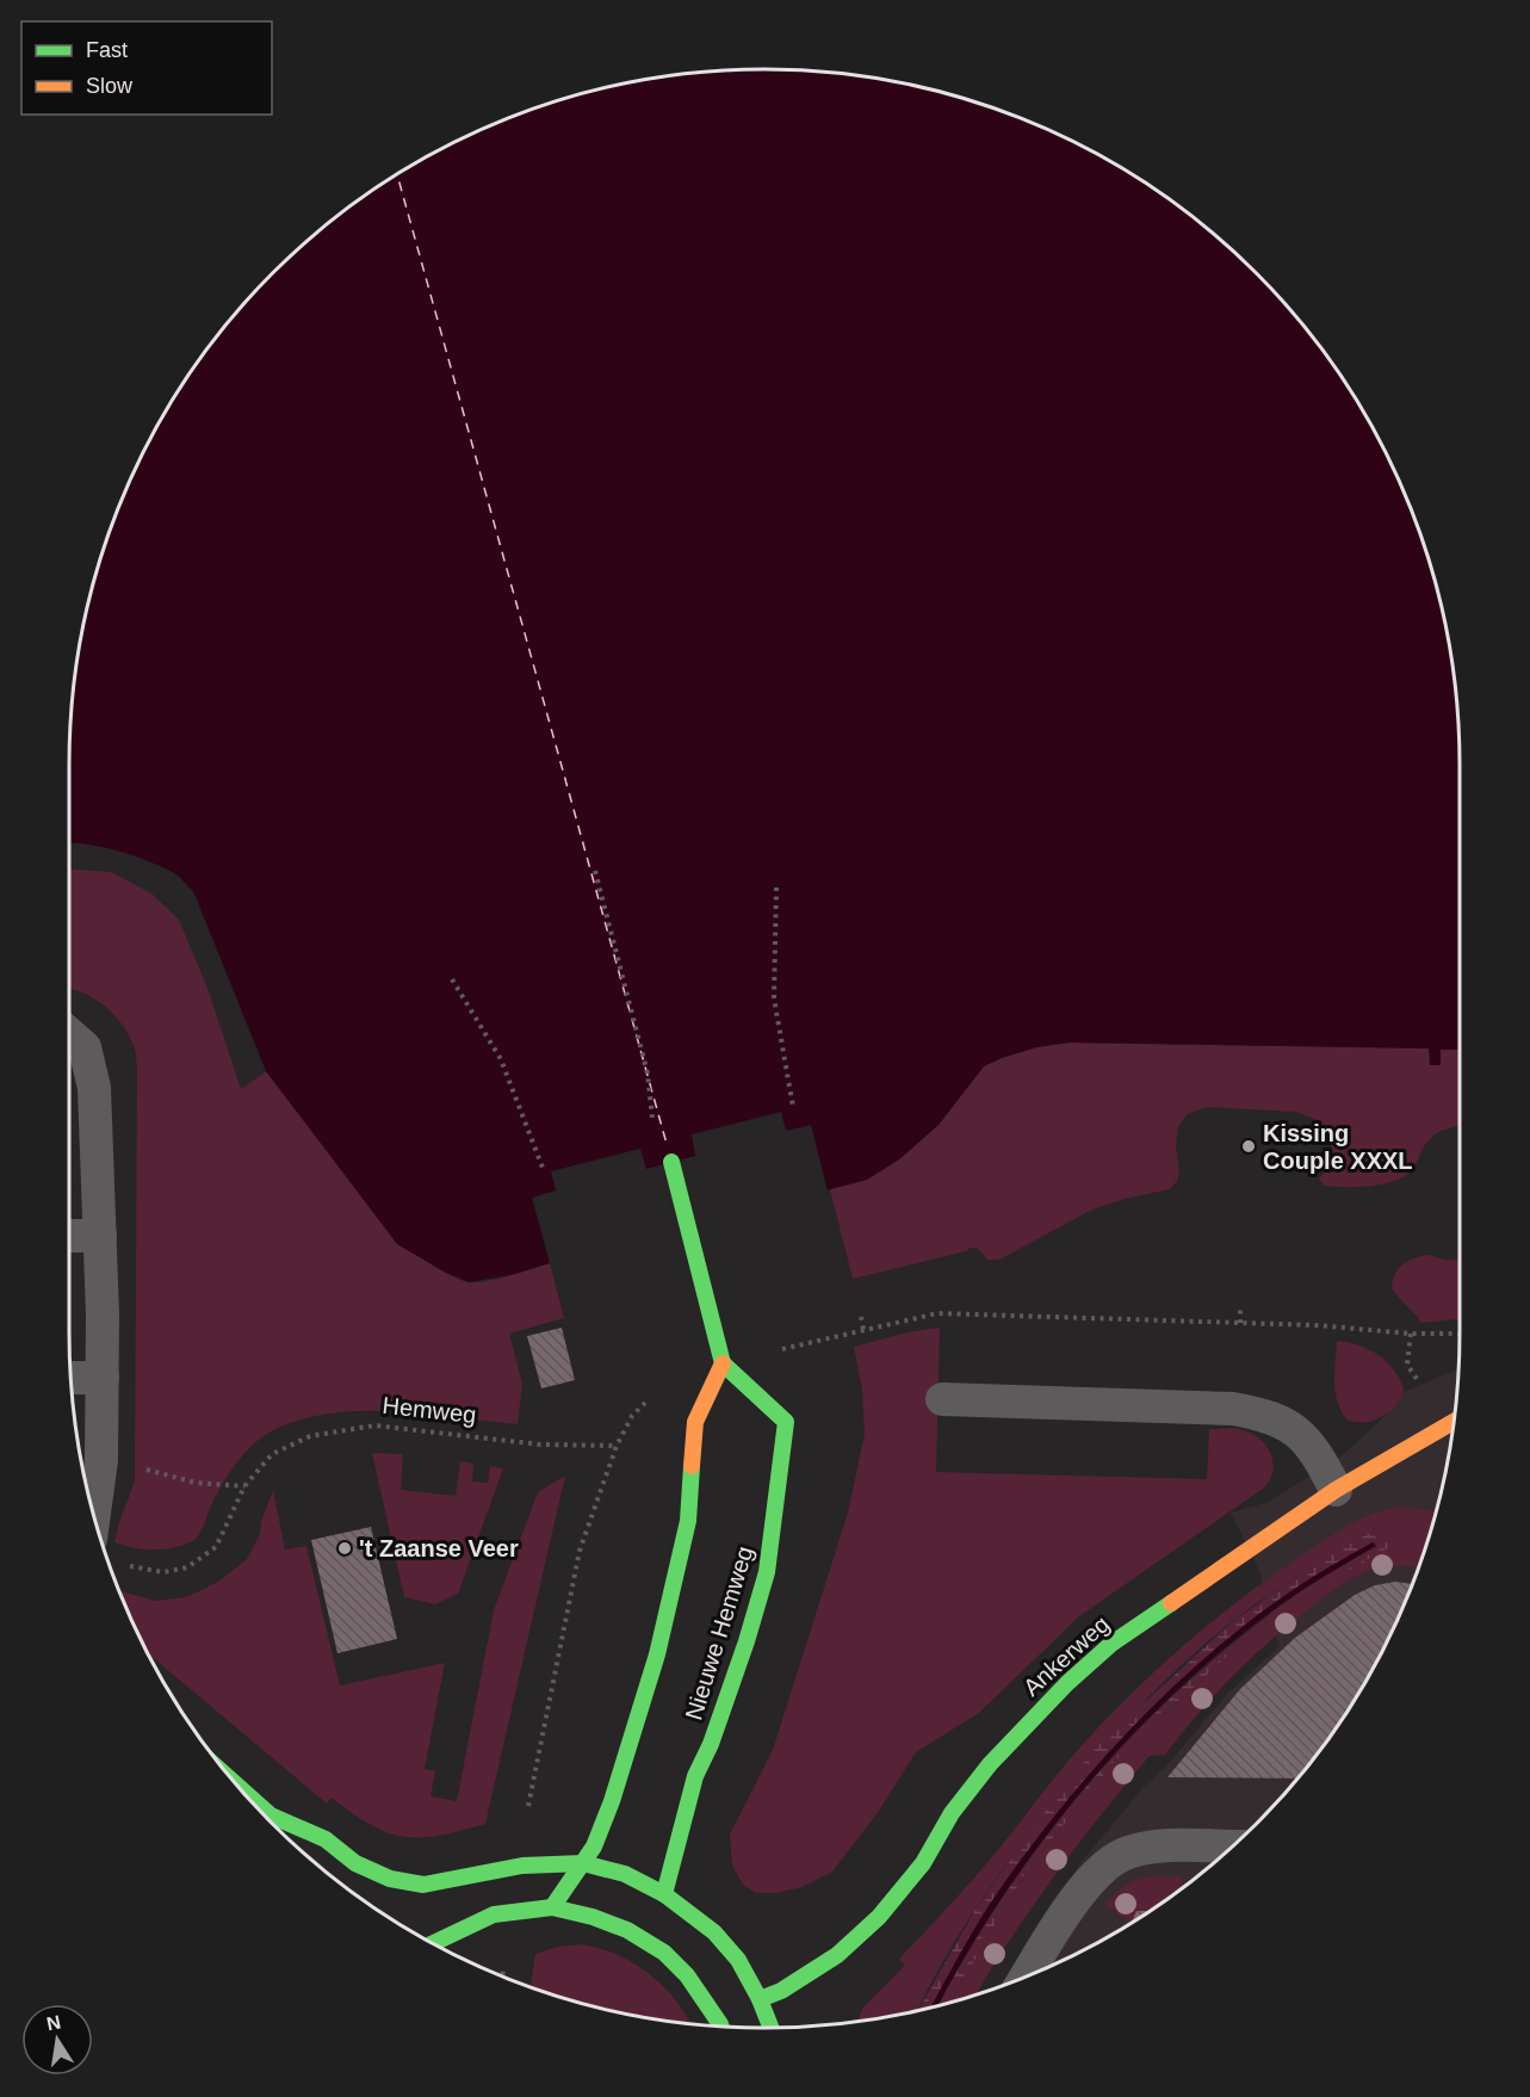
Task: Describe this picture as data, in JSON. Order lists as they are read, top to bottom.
{
  "streets": {
    "main road": ["Nieuwe Hemweg", "Ankerweg"],
    "path": ["Hemweg"]
  },
  "places": ["Kissing Couple XXXL", "'t Zaanse Veer"],
  "legend": ["Fast", "Slow"],
  "north": "top"
}
